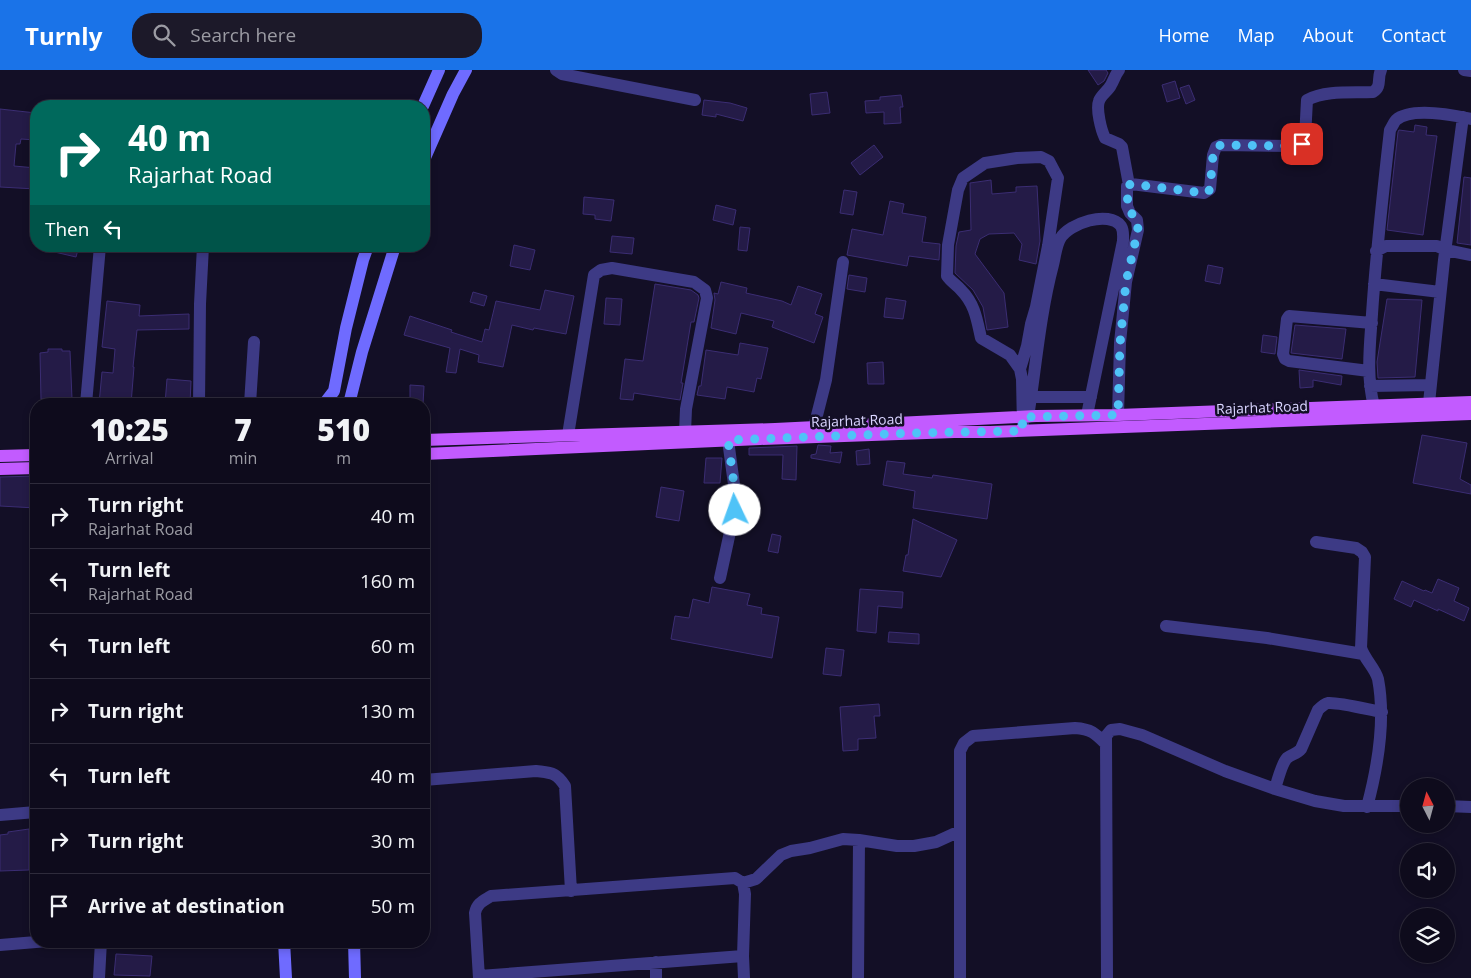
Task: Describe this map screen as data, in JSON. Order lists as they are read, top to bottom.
{
  "streets": {
    "main road": ["Rajarhat Road"]
  },
  "north": "top",
  "page": {
    "header": "Turnly",
    "search": "Search here",
    "nav": [
      "Home",
      "Map",
      "About",
      "Contact"
    ],
    "turn": ["40 m", "Rajarhat Road"],
    "then": "Then",
    "eta": [
      "10:25",
      "Arrival",
      "7",
      "min",
      "510",
      "m"
    ],
    "list": [
      {
        "name": "Turn right",
        "note": "Rajarhat Road",
        "value": "40 m"
      },
      {
        "name": "Turn left",
        "note": "Rajarhat Road",
        "value": "160 m"
      },
      {
        "name": "Turn left",
        "value": "60 m"
      },
      {
        "name": "Turn right",
        "value": "130 m"
      },
      {
        "name": "Turn left",
        "value": "40 m"
      },
      {
        "name": "Turn right",
        "value": "30 m"
      },
      {
        "name": "Arrive at destination",
        "value": "50 m"
      }
    ]
  }
}
